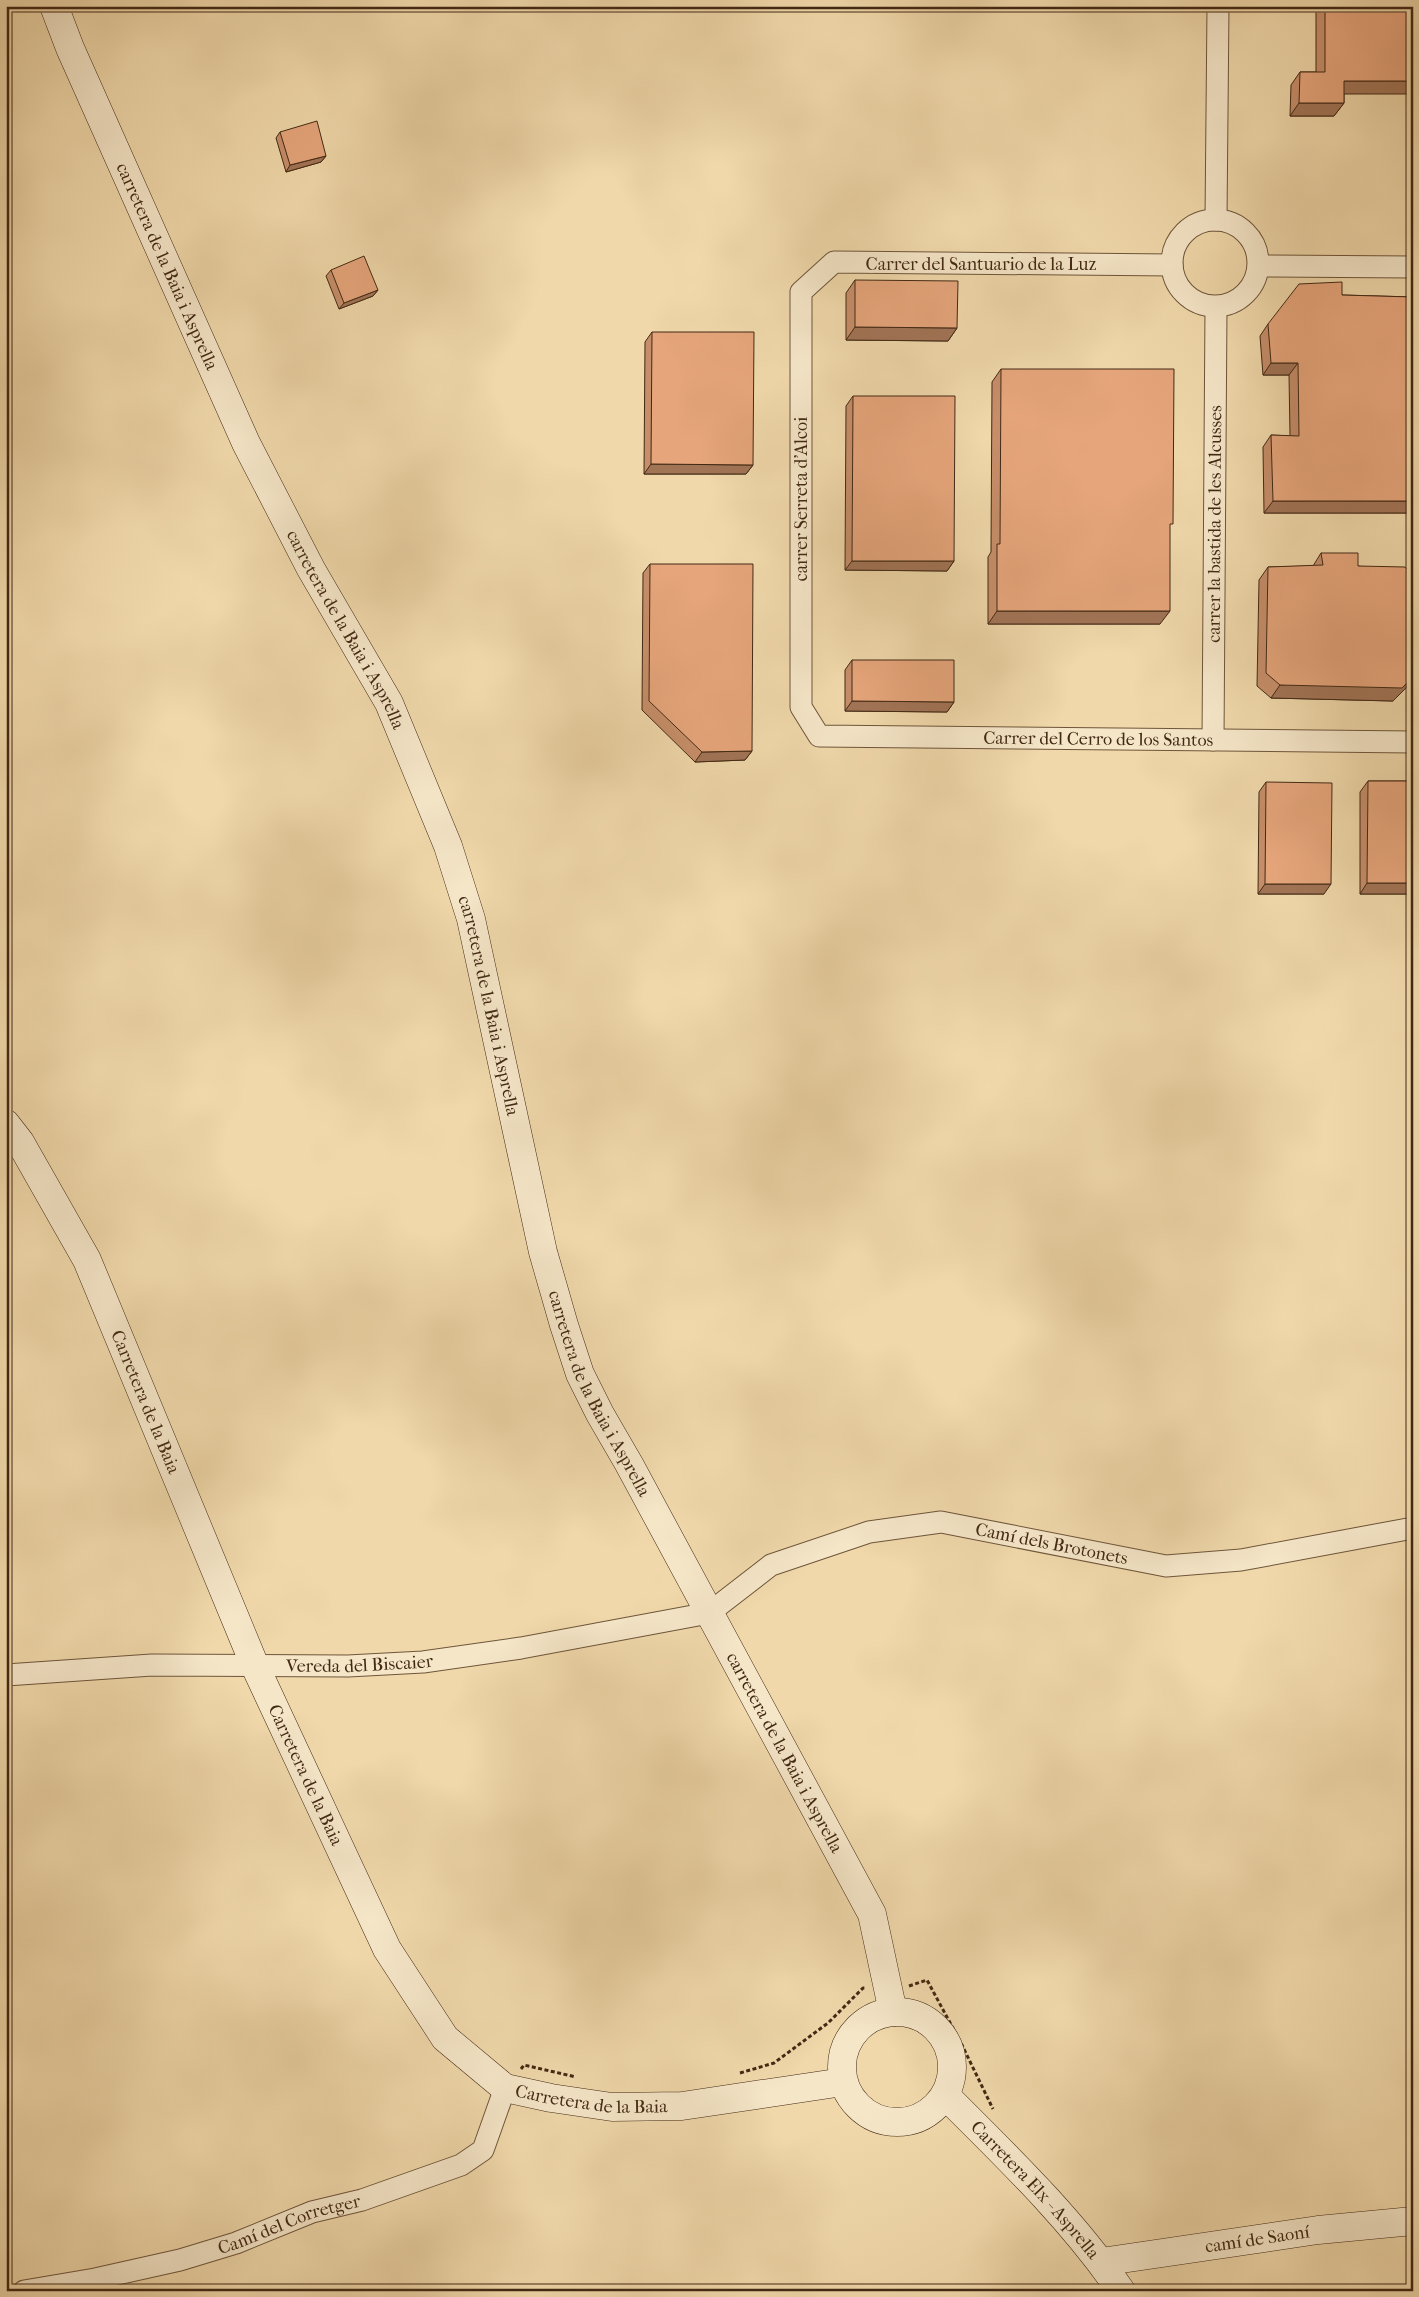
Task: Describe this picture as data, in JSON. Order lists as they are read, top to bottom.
{
  "streets": {
    "main road": [
      "carretera de la Baia i Asprella",
      "Carretera de la Baia",
      "Carretera Elx - Asprella",
      "camí de Saoní"
    ],
    "street": [
      "Carrer del Santuario de la Luz",
      "carrer Serreta d'Alcoi",
      "carrer la bastida de les Alcusses",
      "Carrer del Cerro de los Santos",
      "Camí dels Brotonets",
      "Vereda del Biscaier",
      "Camí del Corretger"
    ]
  },
  "crossings": [
    ["Carrer del Santuario de la Luz", "carrer Serreta d'Alcoi"],
    ["Carrer del Santuario de la Luz", "carrer la bastida de les Alcusses"],
    ["carretera de la Baia i Asprella", "Carretera de la Baia"],
    ["carretera de la Baia i Asprella", "Camí dels Brotonets"],
    ["carretera de la Baia i Asprella", "Vereda del Biscaier"],
    ["carretera de la Baia i Asprella", "Carretera Elx - Asprella"],
    ["carrer Serreta d'Alcoi", "Carrer del Cerro de los Santos"],
    ["carrer la bastida de les Alcusses", "Carrer del Cerro de los Santos"],
    ["Carretera de la Baia", "Vereda del Biscaier"],
    ["Carretera de la Baia", "Carretera Elx - Asprella"],
    ["Carretera de la Baia", "Camí del Corretger"],
    ["Camí dels Brotonets", "Vereda del Biscaier"],
    ["Carretera Elx - Asprella", "camí de Saoní"]
  ]
}
